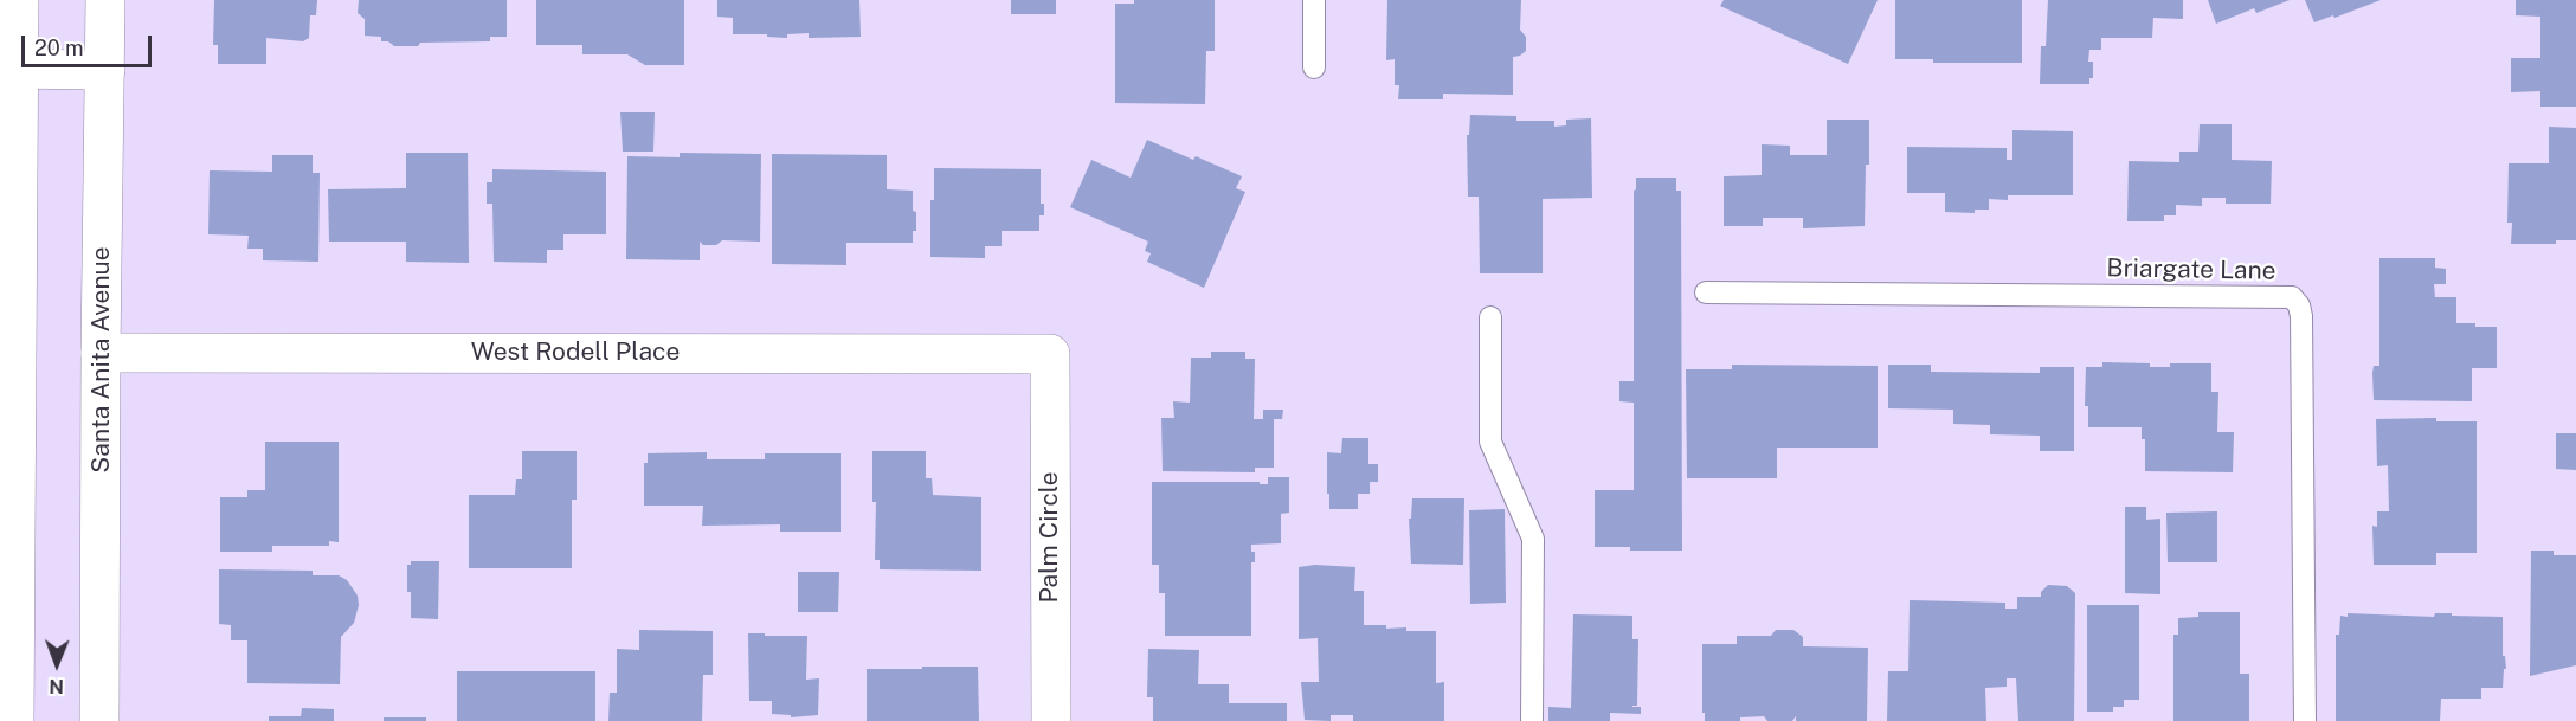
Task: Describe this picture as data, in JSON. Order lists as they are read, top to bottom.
{
  "streets": {
    "main road": ["West Rodell Place", "Santa Anita Avenue", "Palm Circle"],
    "lane": ["Briargate Lane"]
  },
  "crossings": [
    ["West Rodell Place", "Santa Anita Avenue"],
    ["West Rodell Place", "Palm Circle"]
  ],
  "scale_bar": "20 m",
  "north": "bottom"
}
